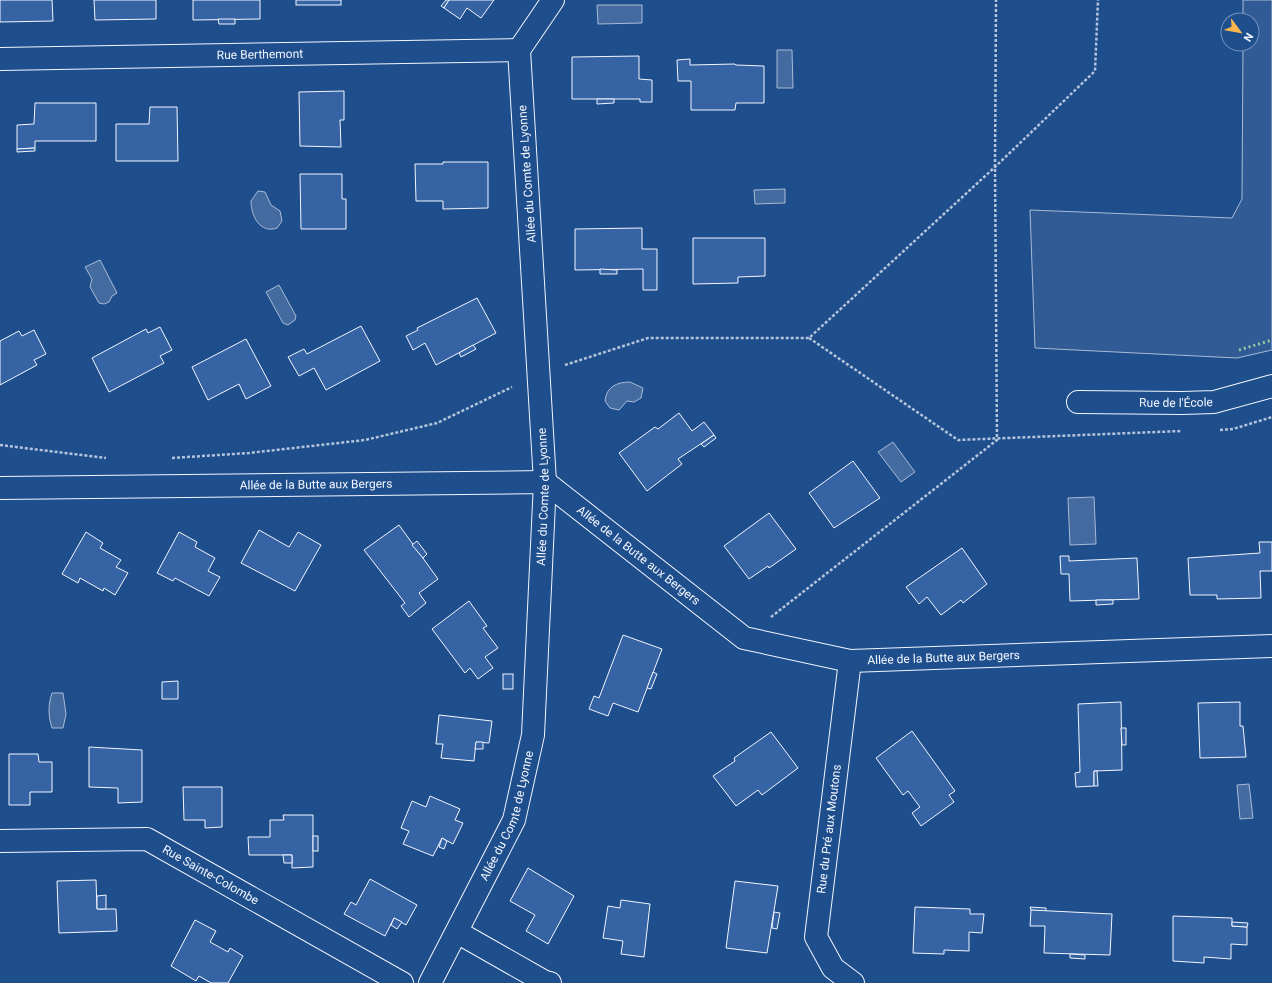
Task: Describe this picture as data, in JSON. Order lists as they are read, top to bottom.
{
  "streets": {
    "street": [
      "Rue Berthemont",
      "Allée du Comte de Lyonne",
      "Rue de l'École",
      "Allée de la Butte aux Bergers",
      "Rue du Pré aux Moutons",
      "Rue Sainte-Colombe"
    ]
  },
  "crossings": [
    ["Rue Berthemont", "Allée du Comte de Lyonne"],
    ["Allée du Comte de Lyonne", "Allée de la Butte aux Bergers"],
    ["Allée de la Butte aux Bergers", "Rue du Pré aux Moutons"]
  ],
  "north": "bottom right"
}
